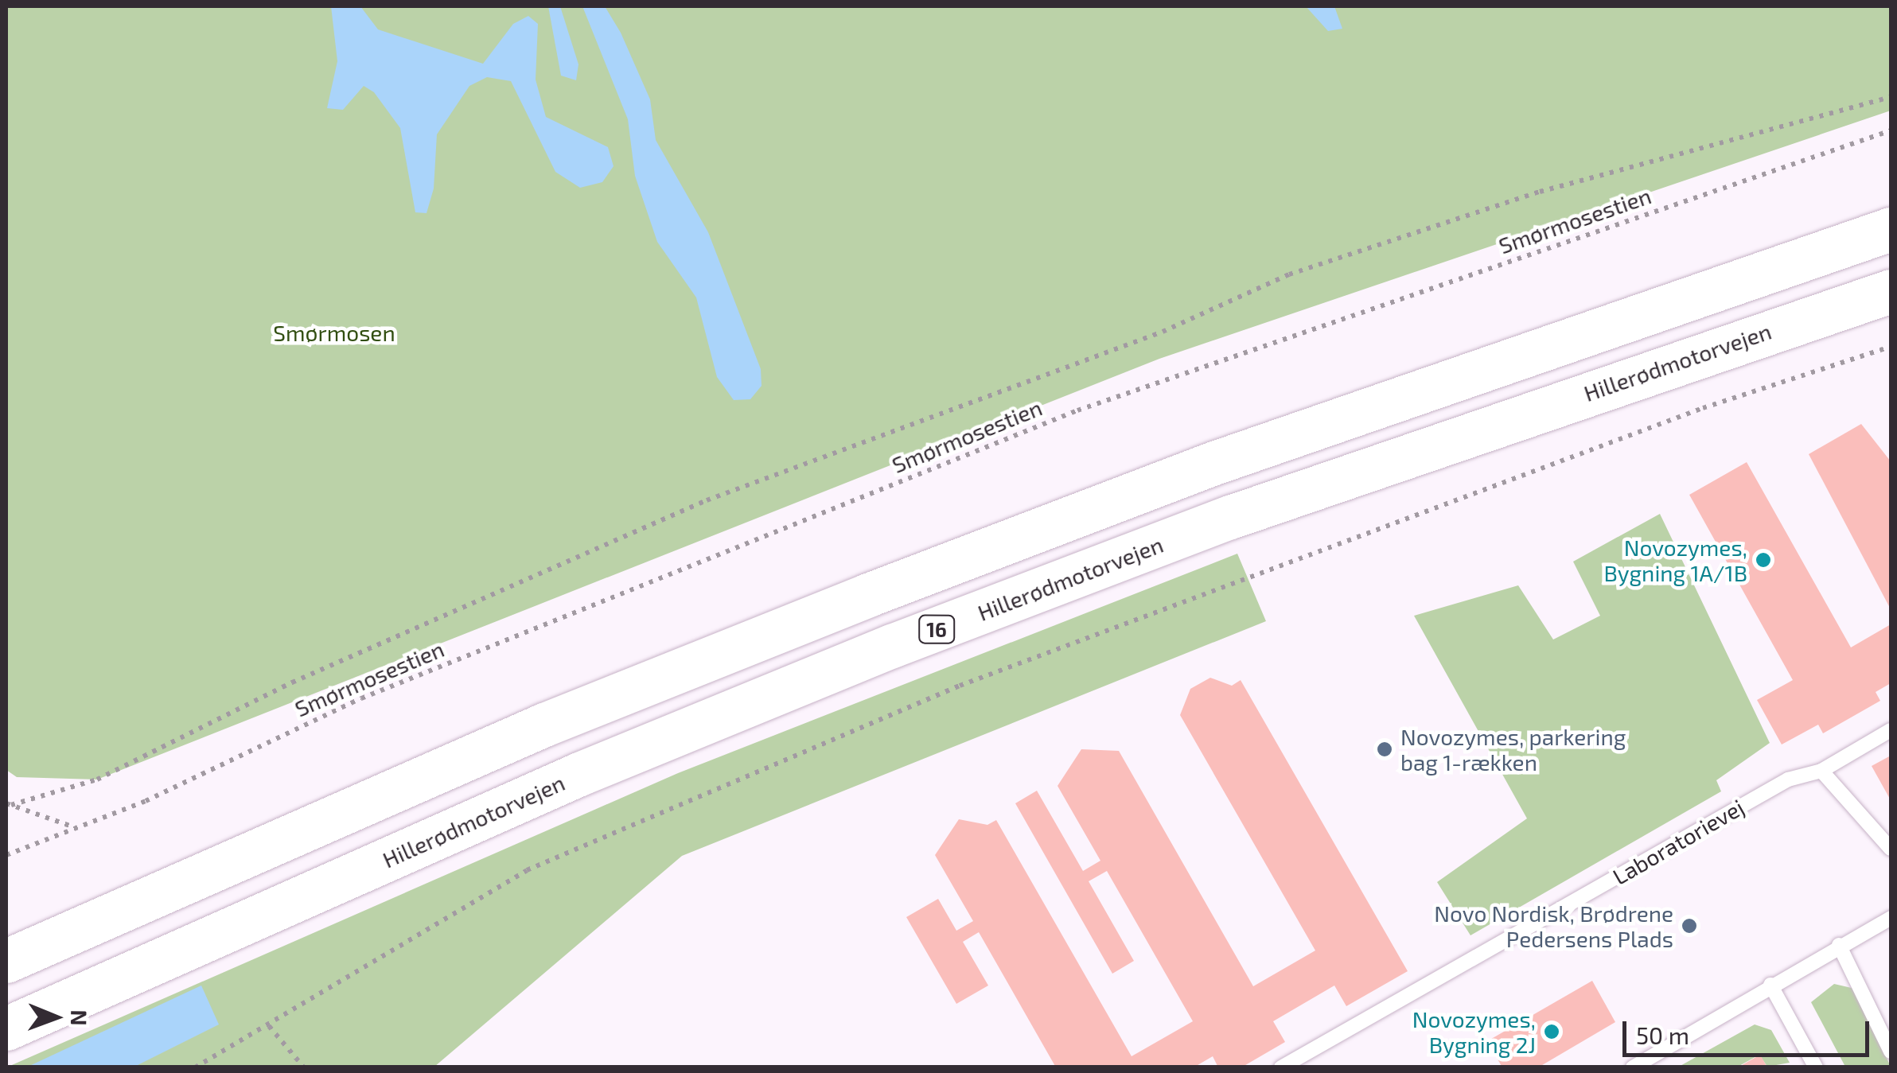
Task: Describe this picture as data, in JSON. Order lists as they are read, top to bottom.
{
  "streets": {
    "highway": ["Hillerødmotorvejen", "16"],
    "lane": ["Laboratorievej"],
    "path": ["Smørmosestien"]
  },
  "parks": ["Smørmosen"],
  "places": [
    "Novozymes, Bygning 1A/1B",
    "Novozymes, parkering bag 1-rækken",
    "Novo Nordisk, Brødrene Pedersens Plads",
    "Novozymes, Bygning 2J"
  ],
  "scale_bar": "50 m",
  "north": "right"
}
